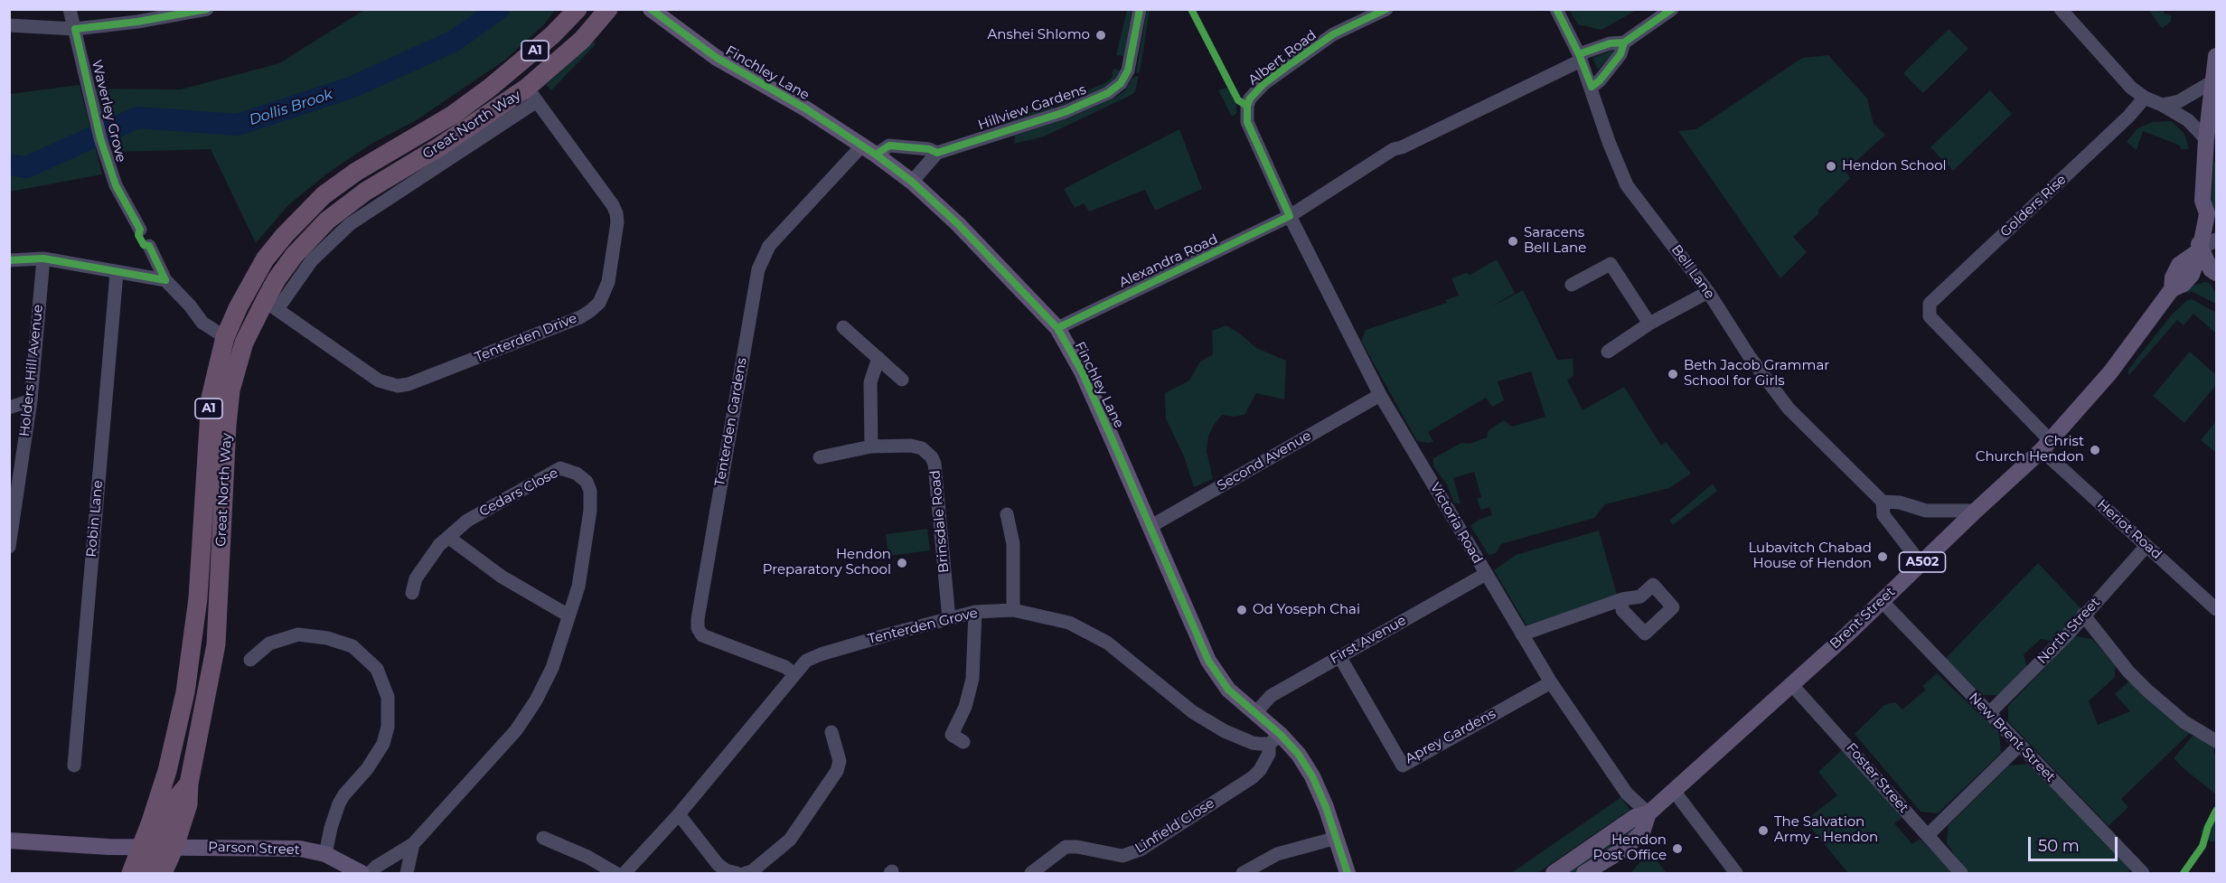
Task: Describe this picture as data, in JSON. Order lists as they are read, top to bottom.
{
  "streets": {
    "highway": ["A1", "Great North Way"],
    "main road": [
      "Finchley Lane",
      "A502",
      "Brent Street",
      "Parson Street"
    ],
    "street": [
      "Albert Road",
      "Hillview Gardens",
      "Waverley Grove",
      "Golders Rise",
      "Alexandra Road",
      "Bell Lane",
      "Tenterden Drive",
      "Holders Hill Avenue",
      "Tenterden Gardens",
      "Second Avenue",
      "Cedars Close",
      "Robin Lane",
      "Brinsdale Road",
      "Victoria Road",
      "Heriot Road",
      "Tenterden Grove",
      "North Street",
      "First Avenue",
      "Aprey Gardens",
      "New Brent Street",
      "Foster Street",
      "Linfield Close"
    ]
  },
  "crossings": [
    ["Albert Road", "Alexandra Road"],
    ["Albert Road", "Victoria Road"],
    ["Finchley Lane", "Hillview Gardens"],
    ["Finchley Lane", "Alexandra Road"],
    ["Finchley Lane", "Tenterden Gardens"],
    ["Finchley Lane", "Second Avenue"],
    ["Finchley Lane", "Tenterden Grove"],
    ["Finchley Lane", "First Avenue"],
    ["Finchley Lane", "Linfield Close"],
    ["Hillview Gardens", "Tenterden Gardens"],
    ["Great North Way", "Tenterden Drive"],
    ["Great North Way", "Parson Street"],
    ["Golders Rise", "Heriot Road"],
    ["Alexandra Road", "Bell Lane"],
    ["Alexandra Road", "Victoria Road"],
    ["Bell Lane", "Brent Street"],
    ["Tenterden Gardens", "Tenterden Grove"],
    ["Second Avenue", "Victoria Road"],
    ["Brinsdale Road", "Tenterden Grove"],
    ["Victoria Road", "Brent Street"],
    ["Victoria Road", "First Avenue"],
    ["Victoria Road", "Aprey Gardens"],
    ["Heriot Road", "Brent Street"],
    ["Heriot Road", "North Street"],
    ["Brent Street", "New Brent Street"],
    ["Brent Street", "Foster Street"],
    ["Tenterden Grove", "Linfield Close"],
    ["North Street", "New Brent Street"],
    ["First Avenue", "Aprey Gardens"]
  ],
  "water": ["Dollis Brook"],
  "places": [
    "Anshei Shlomo",
    "Hendon School",
    "Saracens Bell Lane",
    "Beth Jacob Grammar School for Girls",
    "Christ Church Hendon",
    "Lubavitch Chabad House of Hendon",
    "Hendon Preparatory School",
    "Od Yoseph Chai",
    "The Salvation Army - Hendon",
    "Hendon Post Office"
  ],
  "scale_bar": "50 m"
}
